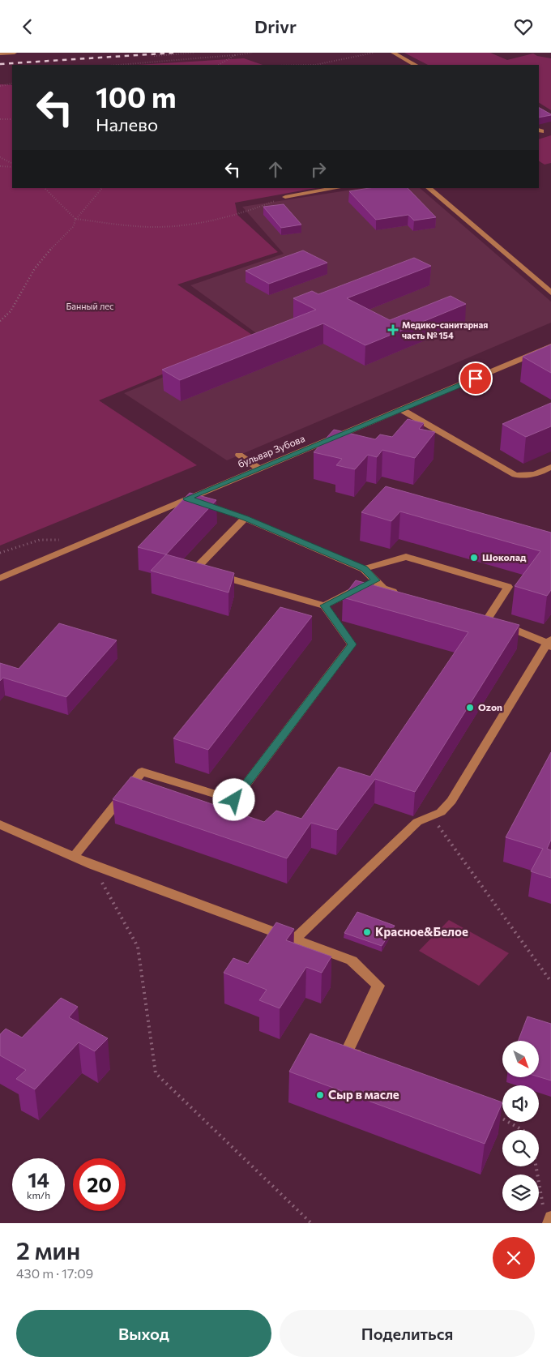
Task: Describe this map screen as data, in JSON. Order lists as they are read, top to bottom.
{
  "streets": {
    "street": ["бульвар Зубова"]
  },
  "parks": ["Банный лес"],
  "places": {
    "health": ["Медико-санитарная часть № 154"],
    "other": [
      "Шоколад",
      "Ozon",
      "Красное&Белое",
      "Сыр в масле"
    ]
  },
  "north": "bottom right",
  "page": {
    "header": "Drivr",
    "turn": ["100 m", "Налево"],
    "speed": "14 km/h",
    "limit": "20",
    "heading": ["2 мин", "430 m · 17:09"],
    "buttons": ["Выход", "Поделиться"]
  }
}
